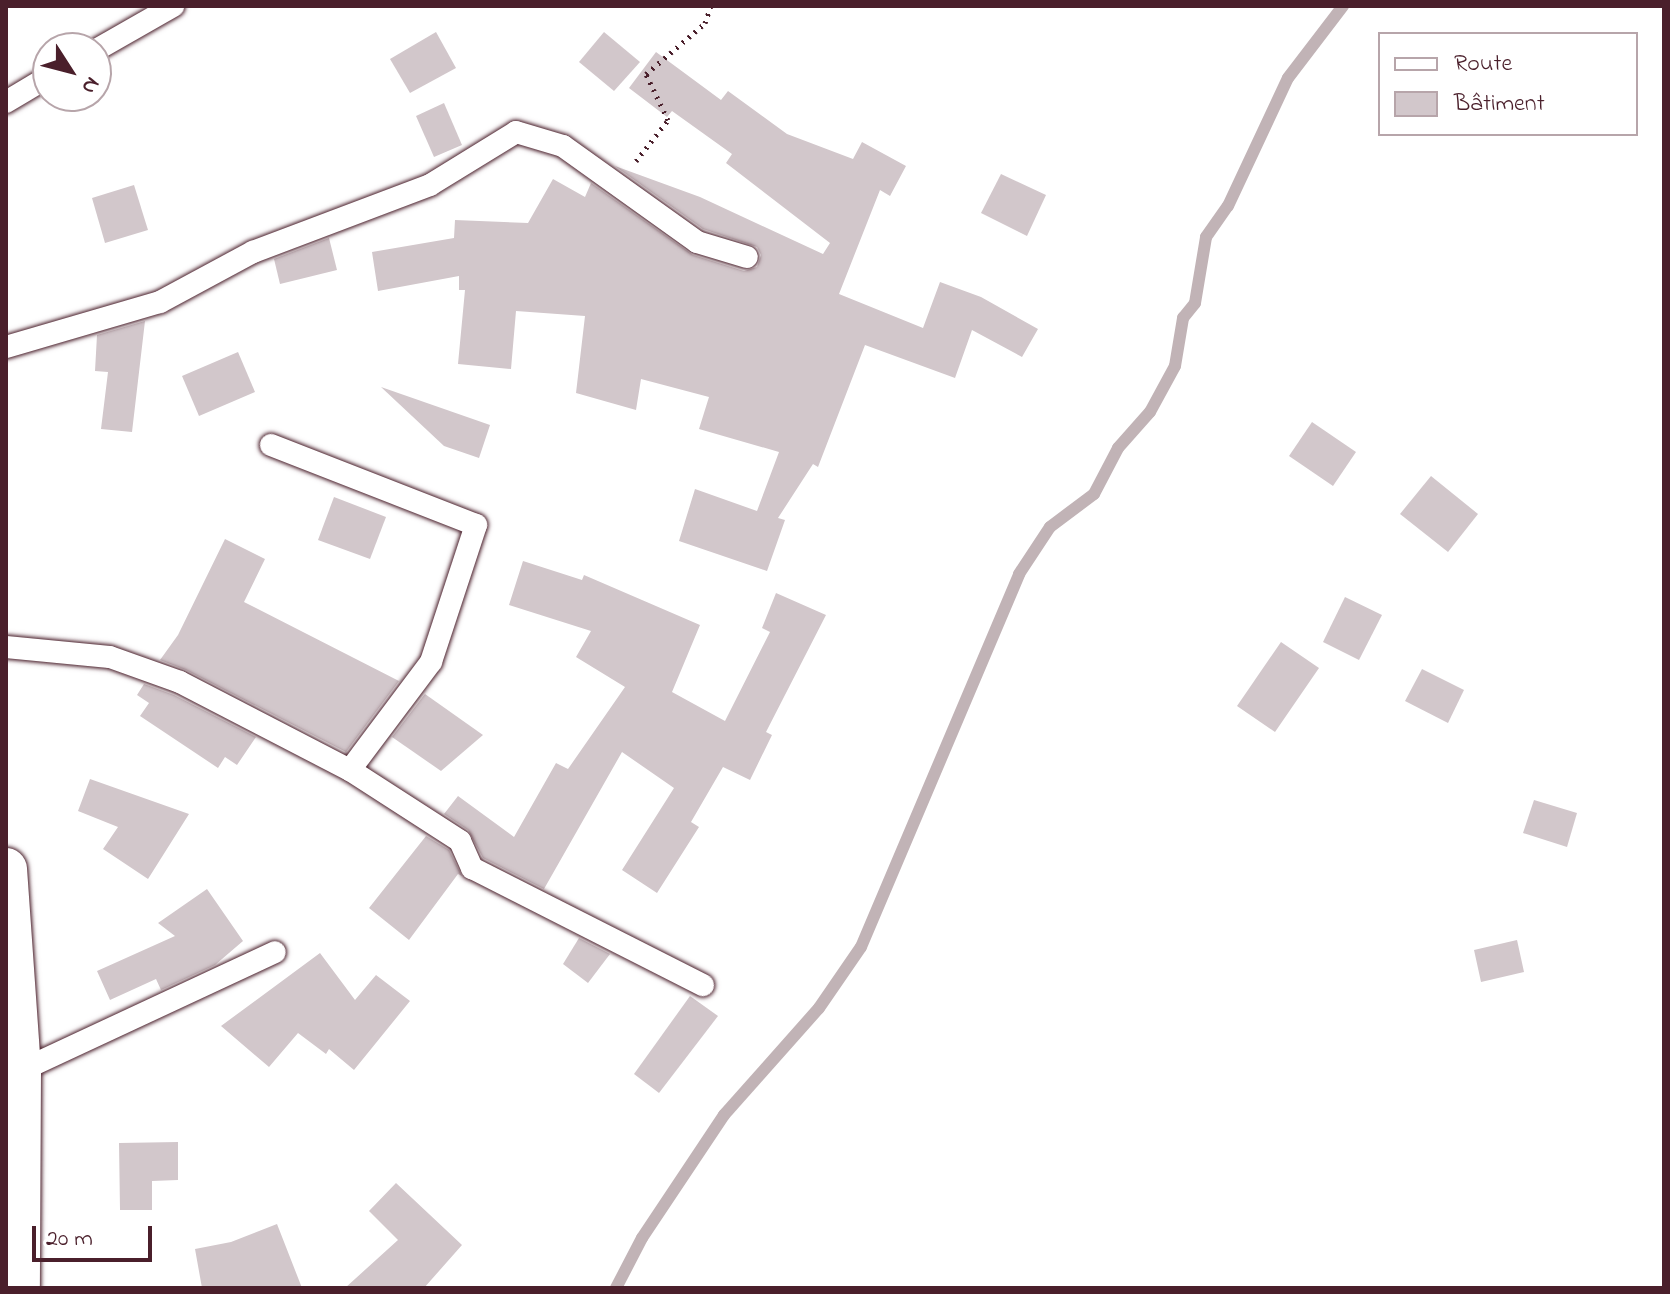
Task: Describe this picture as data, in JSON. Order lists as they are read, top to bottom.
{
  "legend": ["Route", "Bâtiment"],
  "scale_bar": "20 m",
  "north": "bottom right"
}
